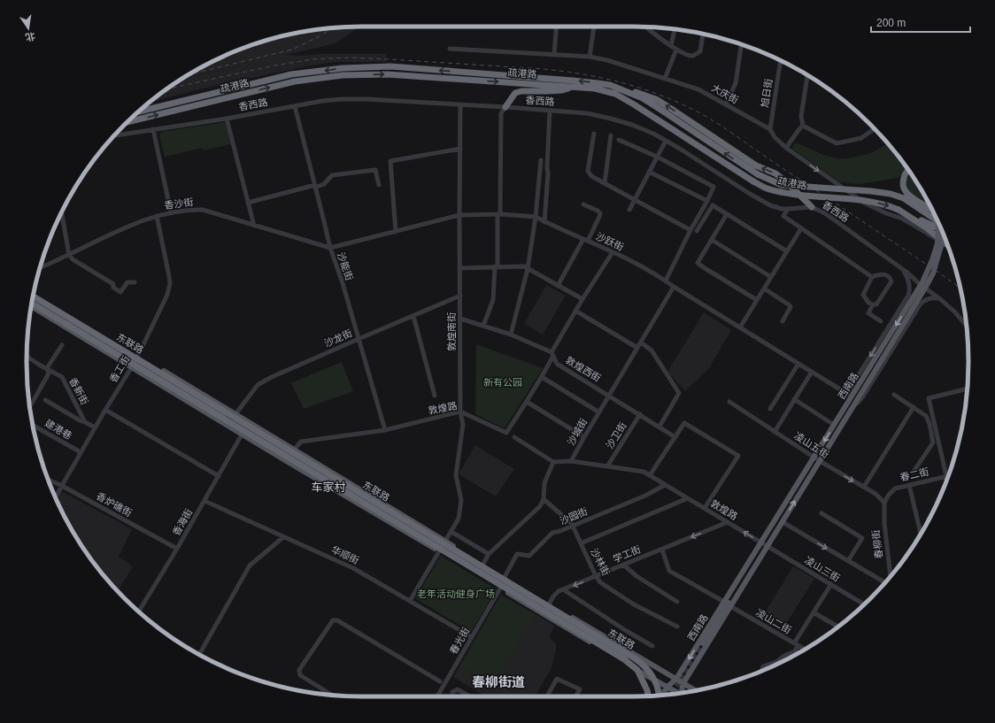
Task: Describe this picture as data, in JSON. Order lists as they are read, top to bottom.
{
  "streets": {
    "highway": ["疏港路", "东联路"],
    "main road": ["西南路"],
    "street": [
      "旭日街",
      "大庆街",
      "香西路",
      "香沙街",
      "沙跃街",
      "沙能街",
      "敦煌南街",
      "沙龙街",
      "香工街",
      "敦煌西街",
      "香新街",
      "敦煌路",
      "建港巷",
      "沙城街",
      "沙卫街",
      "凌山五街",
      "春二街",
      "香炉礁街",
      "沙园街",
      "香海街",
      "春柳街",
      "学工街",
      "华顺街",
      "沙林街",
      "凌山三街",
      "凌山二街",
      "春光街"
    ]
  },
  "crossings": [
    ["旭日街", "大庆街"],
    ["香西路", "沙能街"],
    ["香西路", "敦煌南街"],
    ["香沙街", "沙跃街"],
    ["香沙街", "沙能街"],
    ["香沙街", "香工街"],
    ["沙跃街", "沙能街"],
    ["沙跃街", "敦煌南街"],
    ["沙跃街", "西南路"],
    ["沙跃街", "敦煌路"],
    ["沙跃街", "沙城街"],
    ["沙能街", "沙龙街"],
    ["沙能街", "敦煌路"],
    ["敦煌南街", "沙龙街"],
    ["敦煌南街", "敦煌西街"],
    ["敦煌南街", "敦煌路"],
    ["敦煌南街", "华顺街"],
    ["香工街", "建港巷"],
    ["香工街", "香炉礁街"],
    ["敦煌西街", "敦煌路"],
    ["敦煌西街", "沙城街"],
    ["敦煌西街", "沙卫街"],
    ["西南路", "敦煌路"],
    ["西南路", "凌山五街"],
    ["西南路", "凌山三街"],
    ["西南路", "凌山二街"],
    ["敦煌路", "沙城街"],
    ["敦煌路", "沙卫街"],
    ["敦煌路", "沙园街"],
    ["敦煌路", "学工街"],
    ["敦煌路", "凌山三街"],
    ["凌山五街", "春二街"],
    ["凌山五街", "春柳街"],
    ["春二街", "春柳街"],
    ["香炉礁街", "香海街"],
    ["沙园街", "沙林街"],
    ["香海街", "华顺街"],
    ["学工街", "沙林街"],
    ["华顺街", "春光街"]
  ],
  "districts": ["车家村", "春柳街道"],
  "parks": ["新有公园", "老年活动健身广场"],
  "scale_bar": "200 m",
  "north": "bottom"
}
